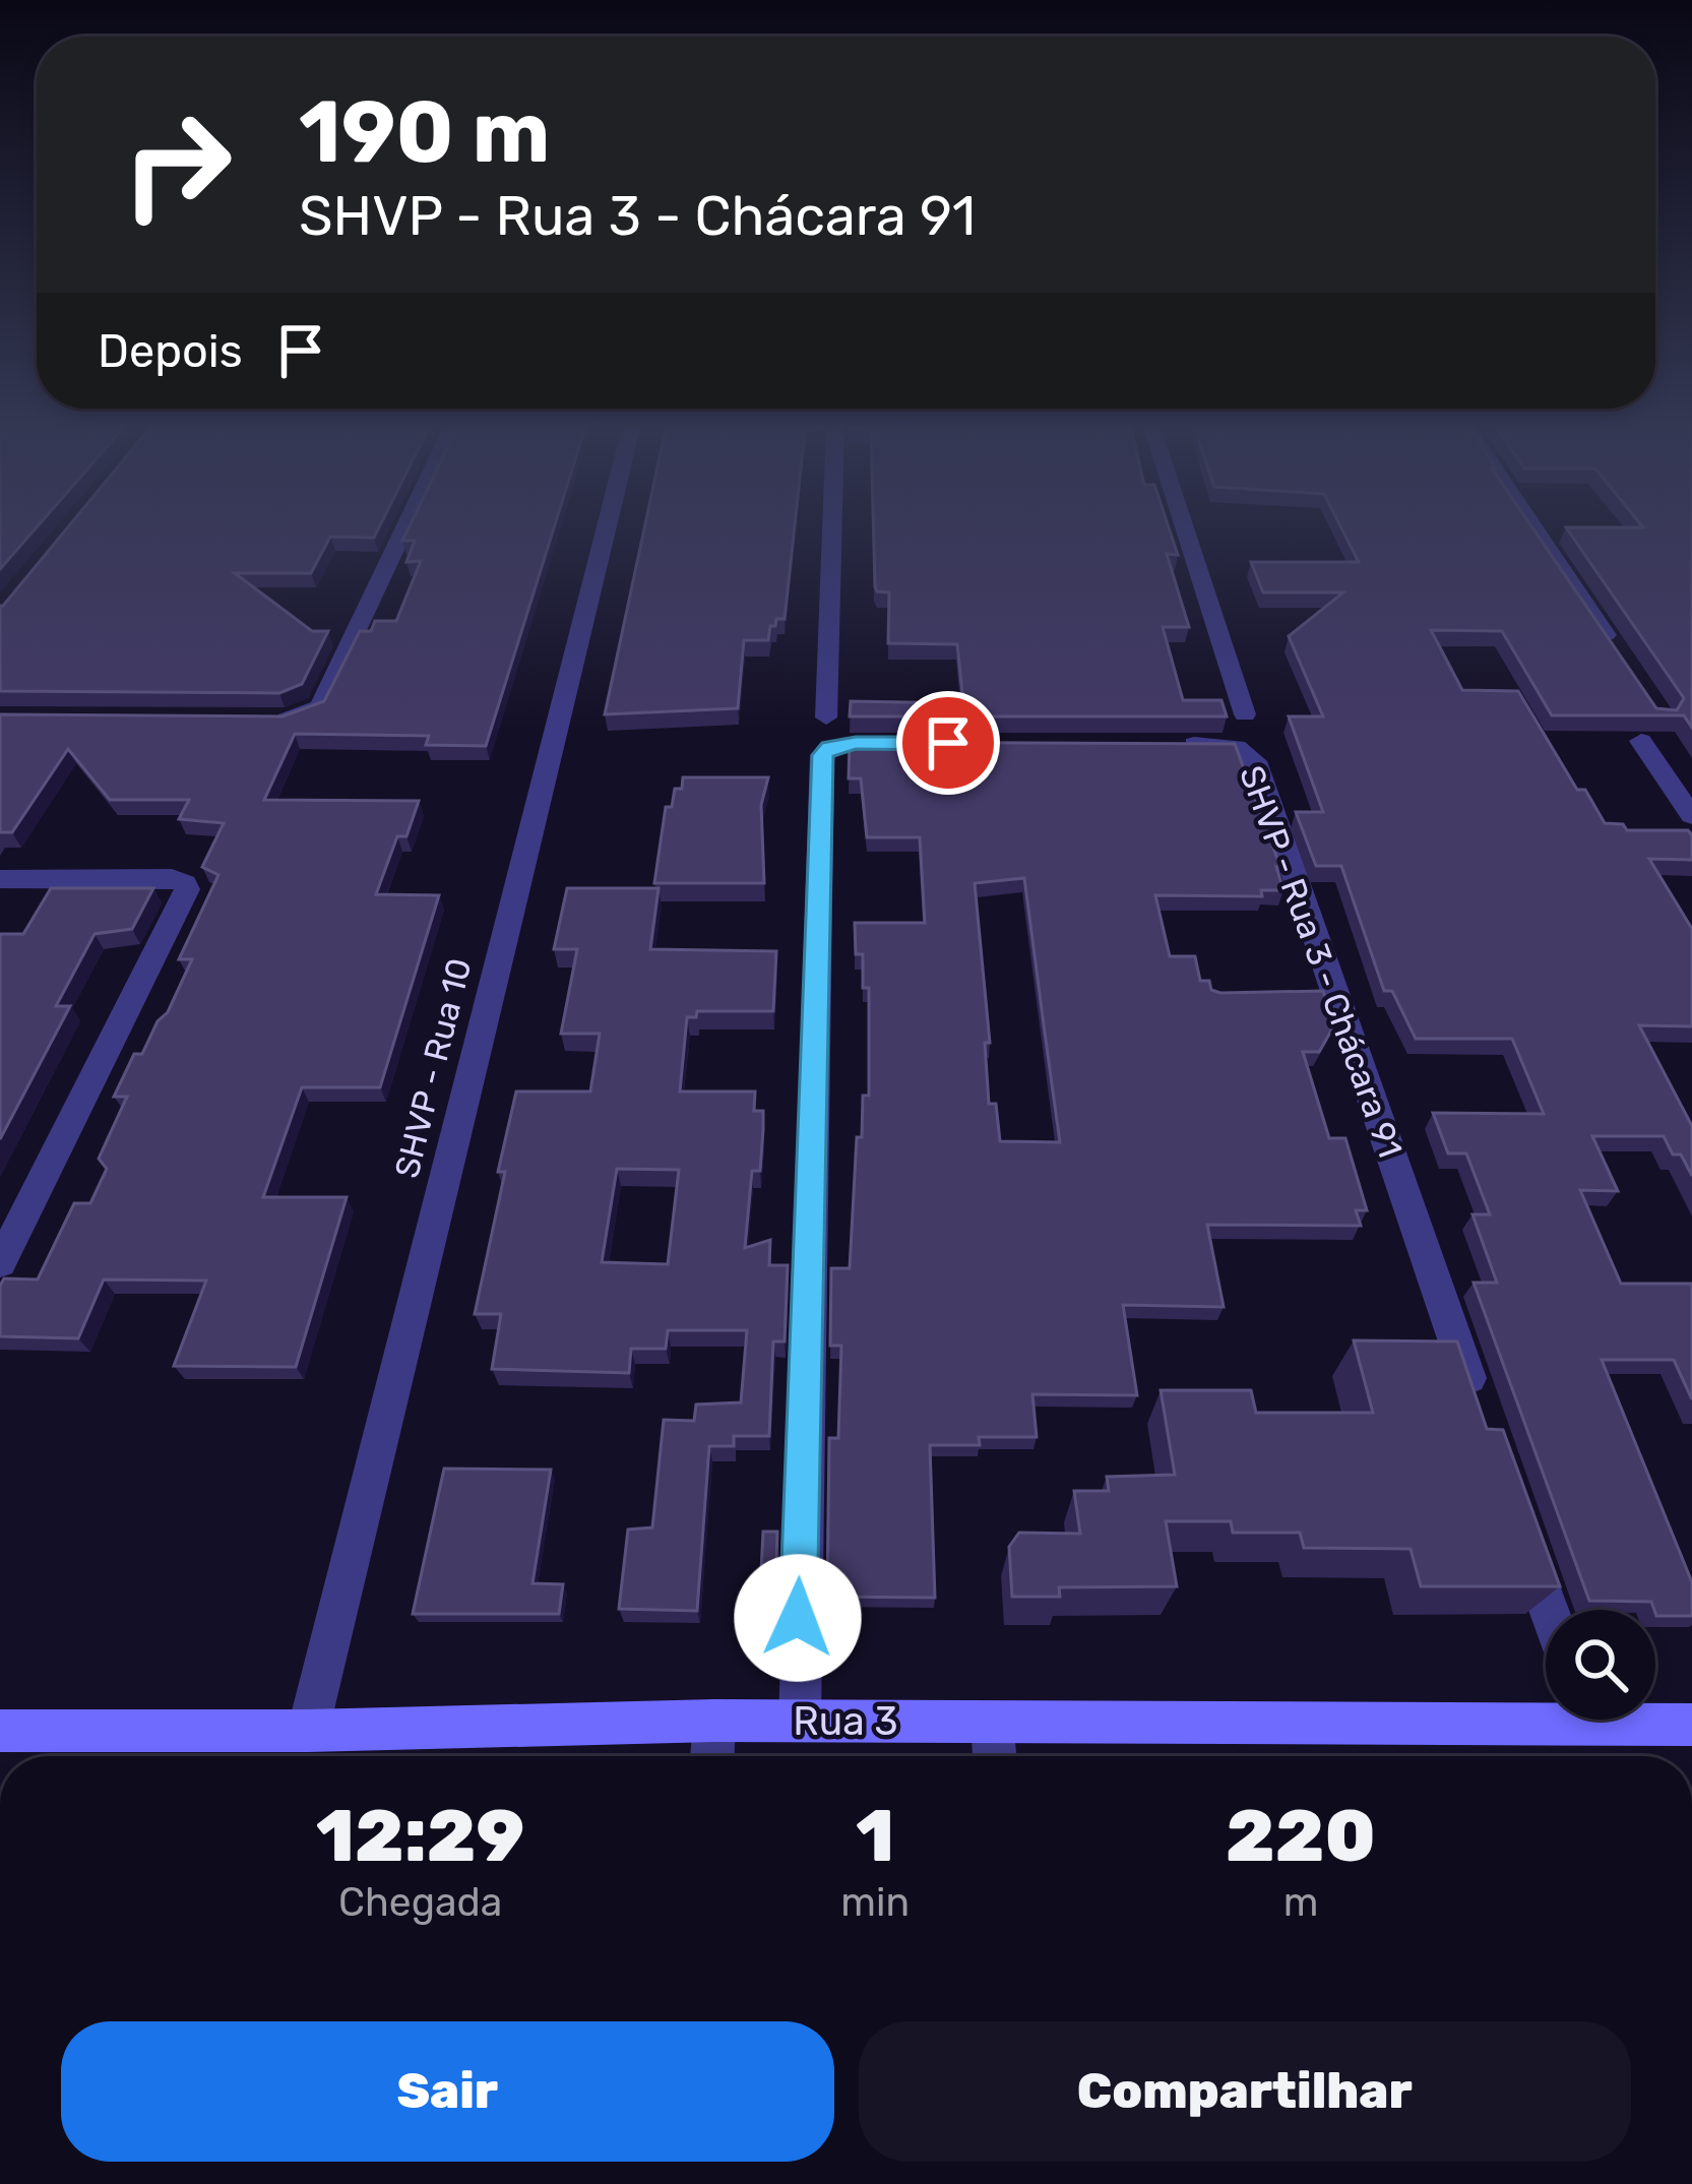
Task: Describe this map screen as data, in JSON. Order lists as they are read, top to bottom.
{
  "streets": {
    "main road": ["Rua 3"],
    "street": ["SHVP - Rua 3 - Chácara 91", "SHVP - Rua 10"]
  },
  "crossings": [
    ["SHVP - Rua 10", "Rua 3"]
  ],
  "page": {
    "turn": ["190 m", "SHVP - Rua 3 - Chácara 91"],
    "then": "Depois",
    "eta": [
      "12:29",
      "Chegada",
      "1",
      "min",
      "220",
      "m"
    ],
    "buttons": ["Sair", "Compartilhar"]
  }
}
